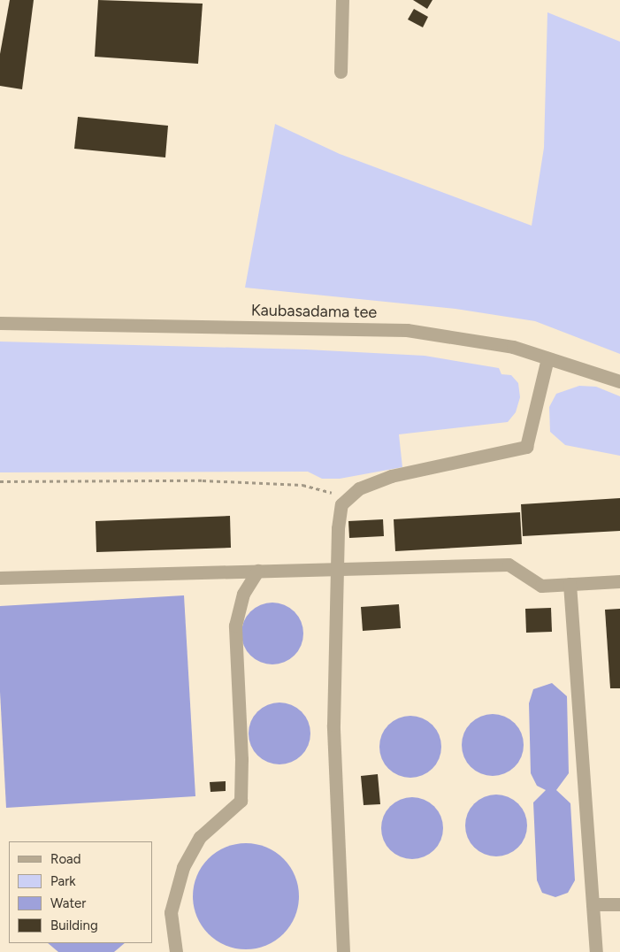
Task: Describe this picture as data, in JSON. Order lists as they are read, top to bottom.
{
  "streets": {
    "street": ["Kaubasadama tee"]
  },
  "legend": [
    "Road",
    "Park",
    "Water",
    "Building"
  ]
}
